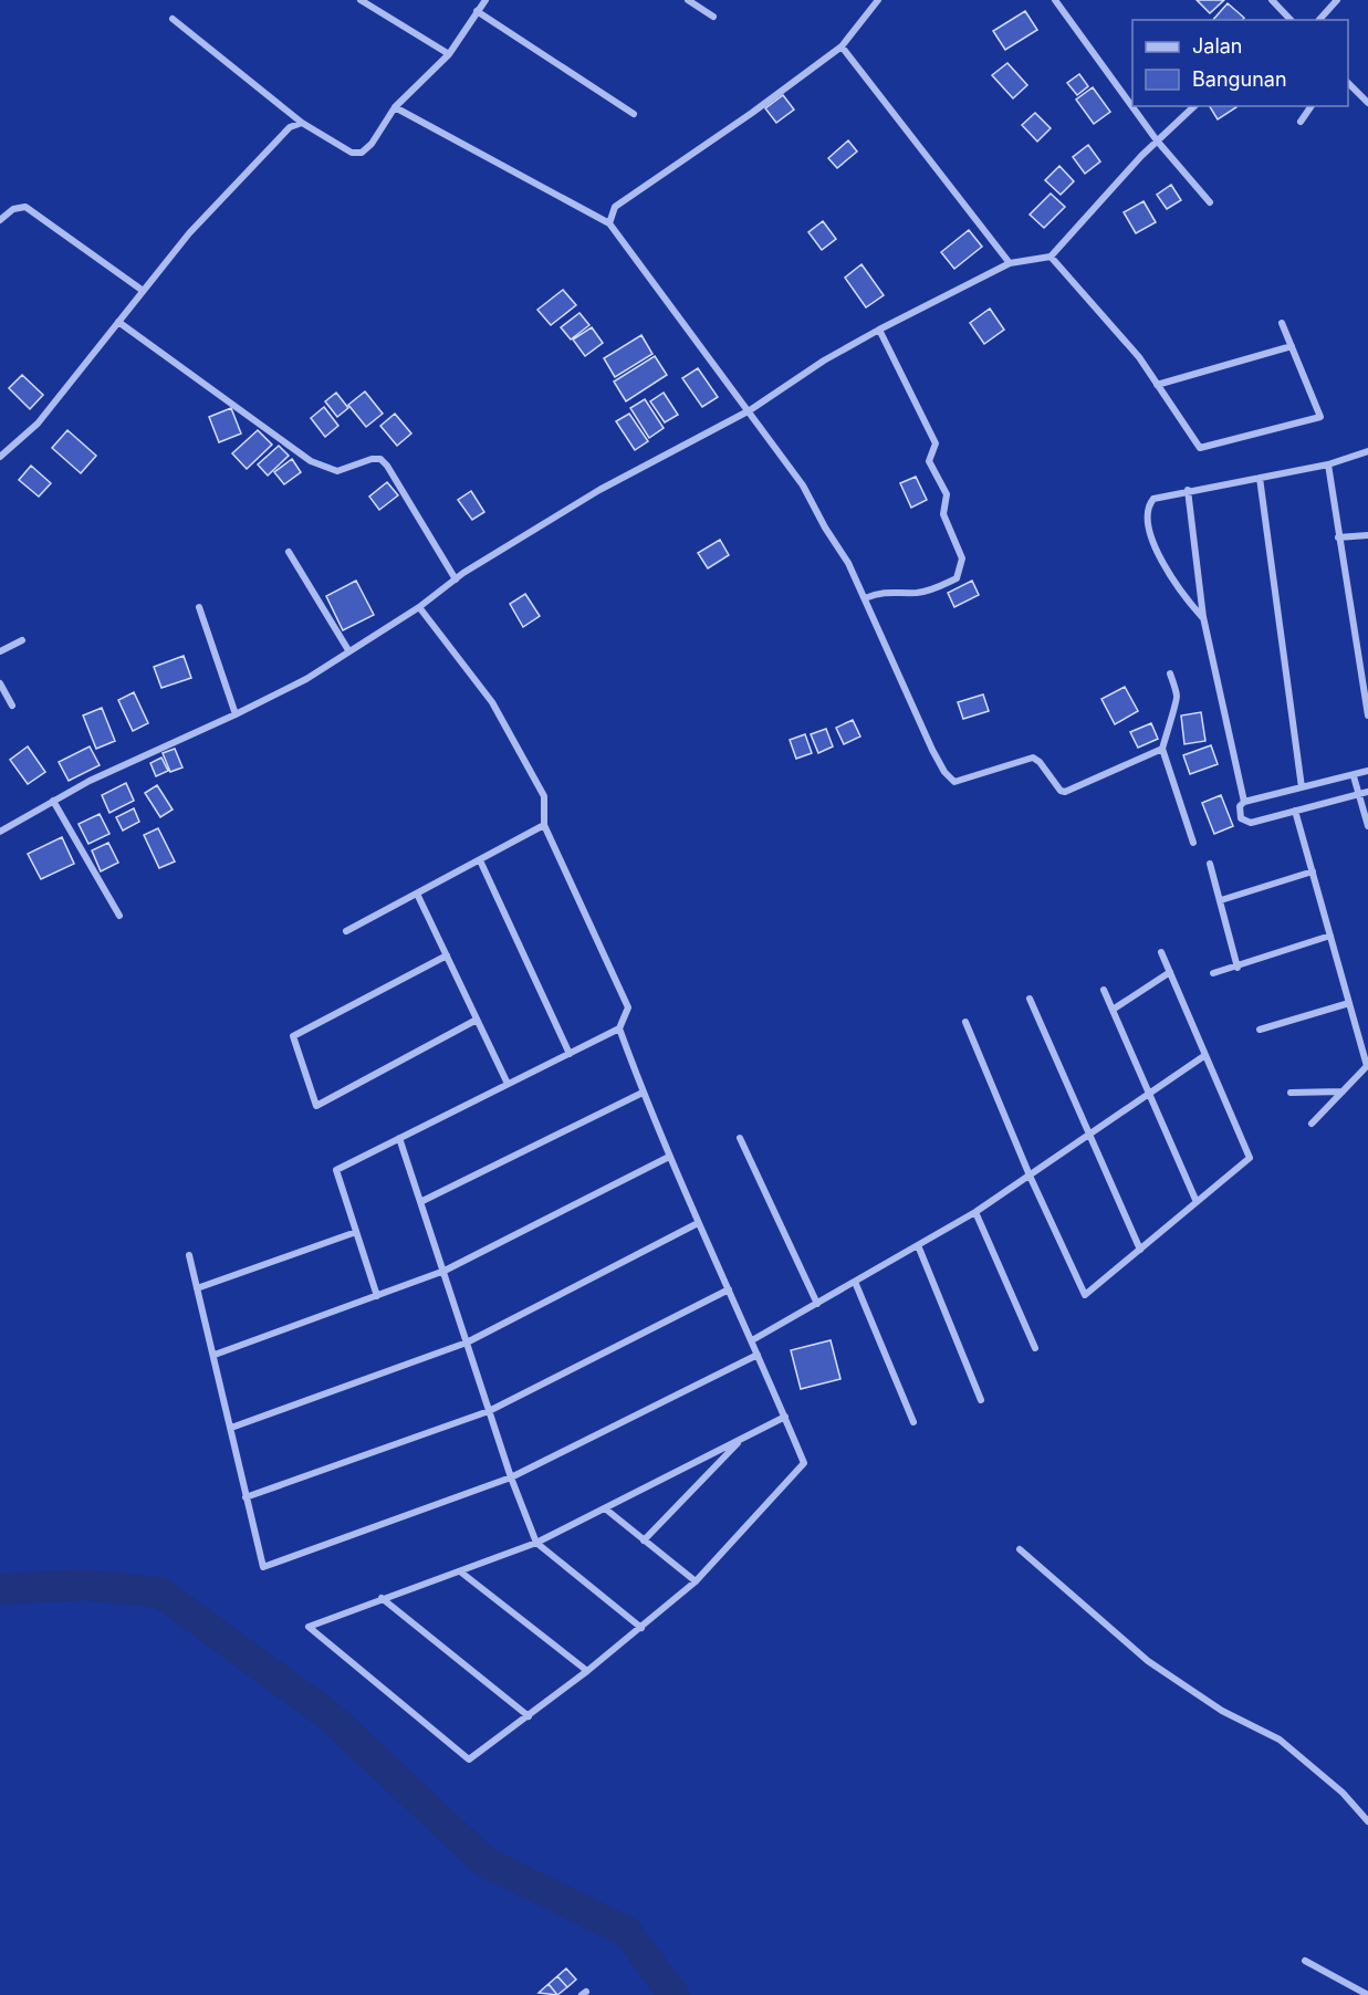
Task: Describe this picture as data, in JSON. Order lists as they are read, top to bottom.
{
  "legend": ["Jalan", "Bangunan"]
}
